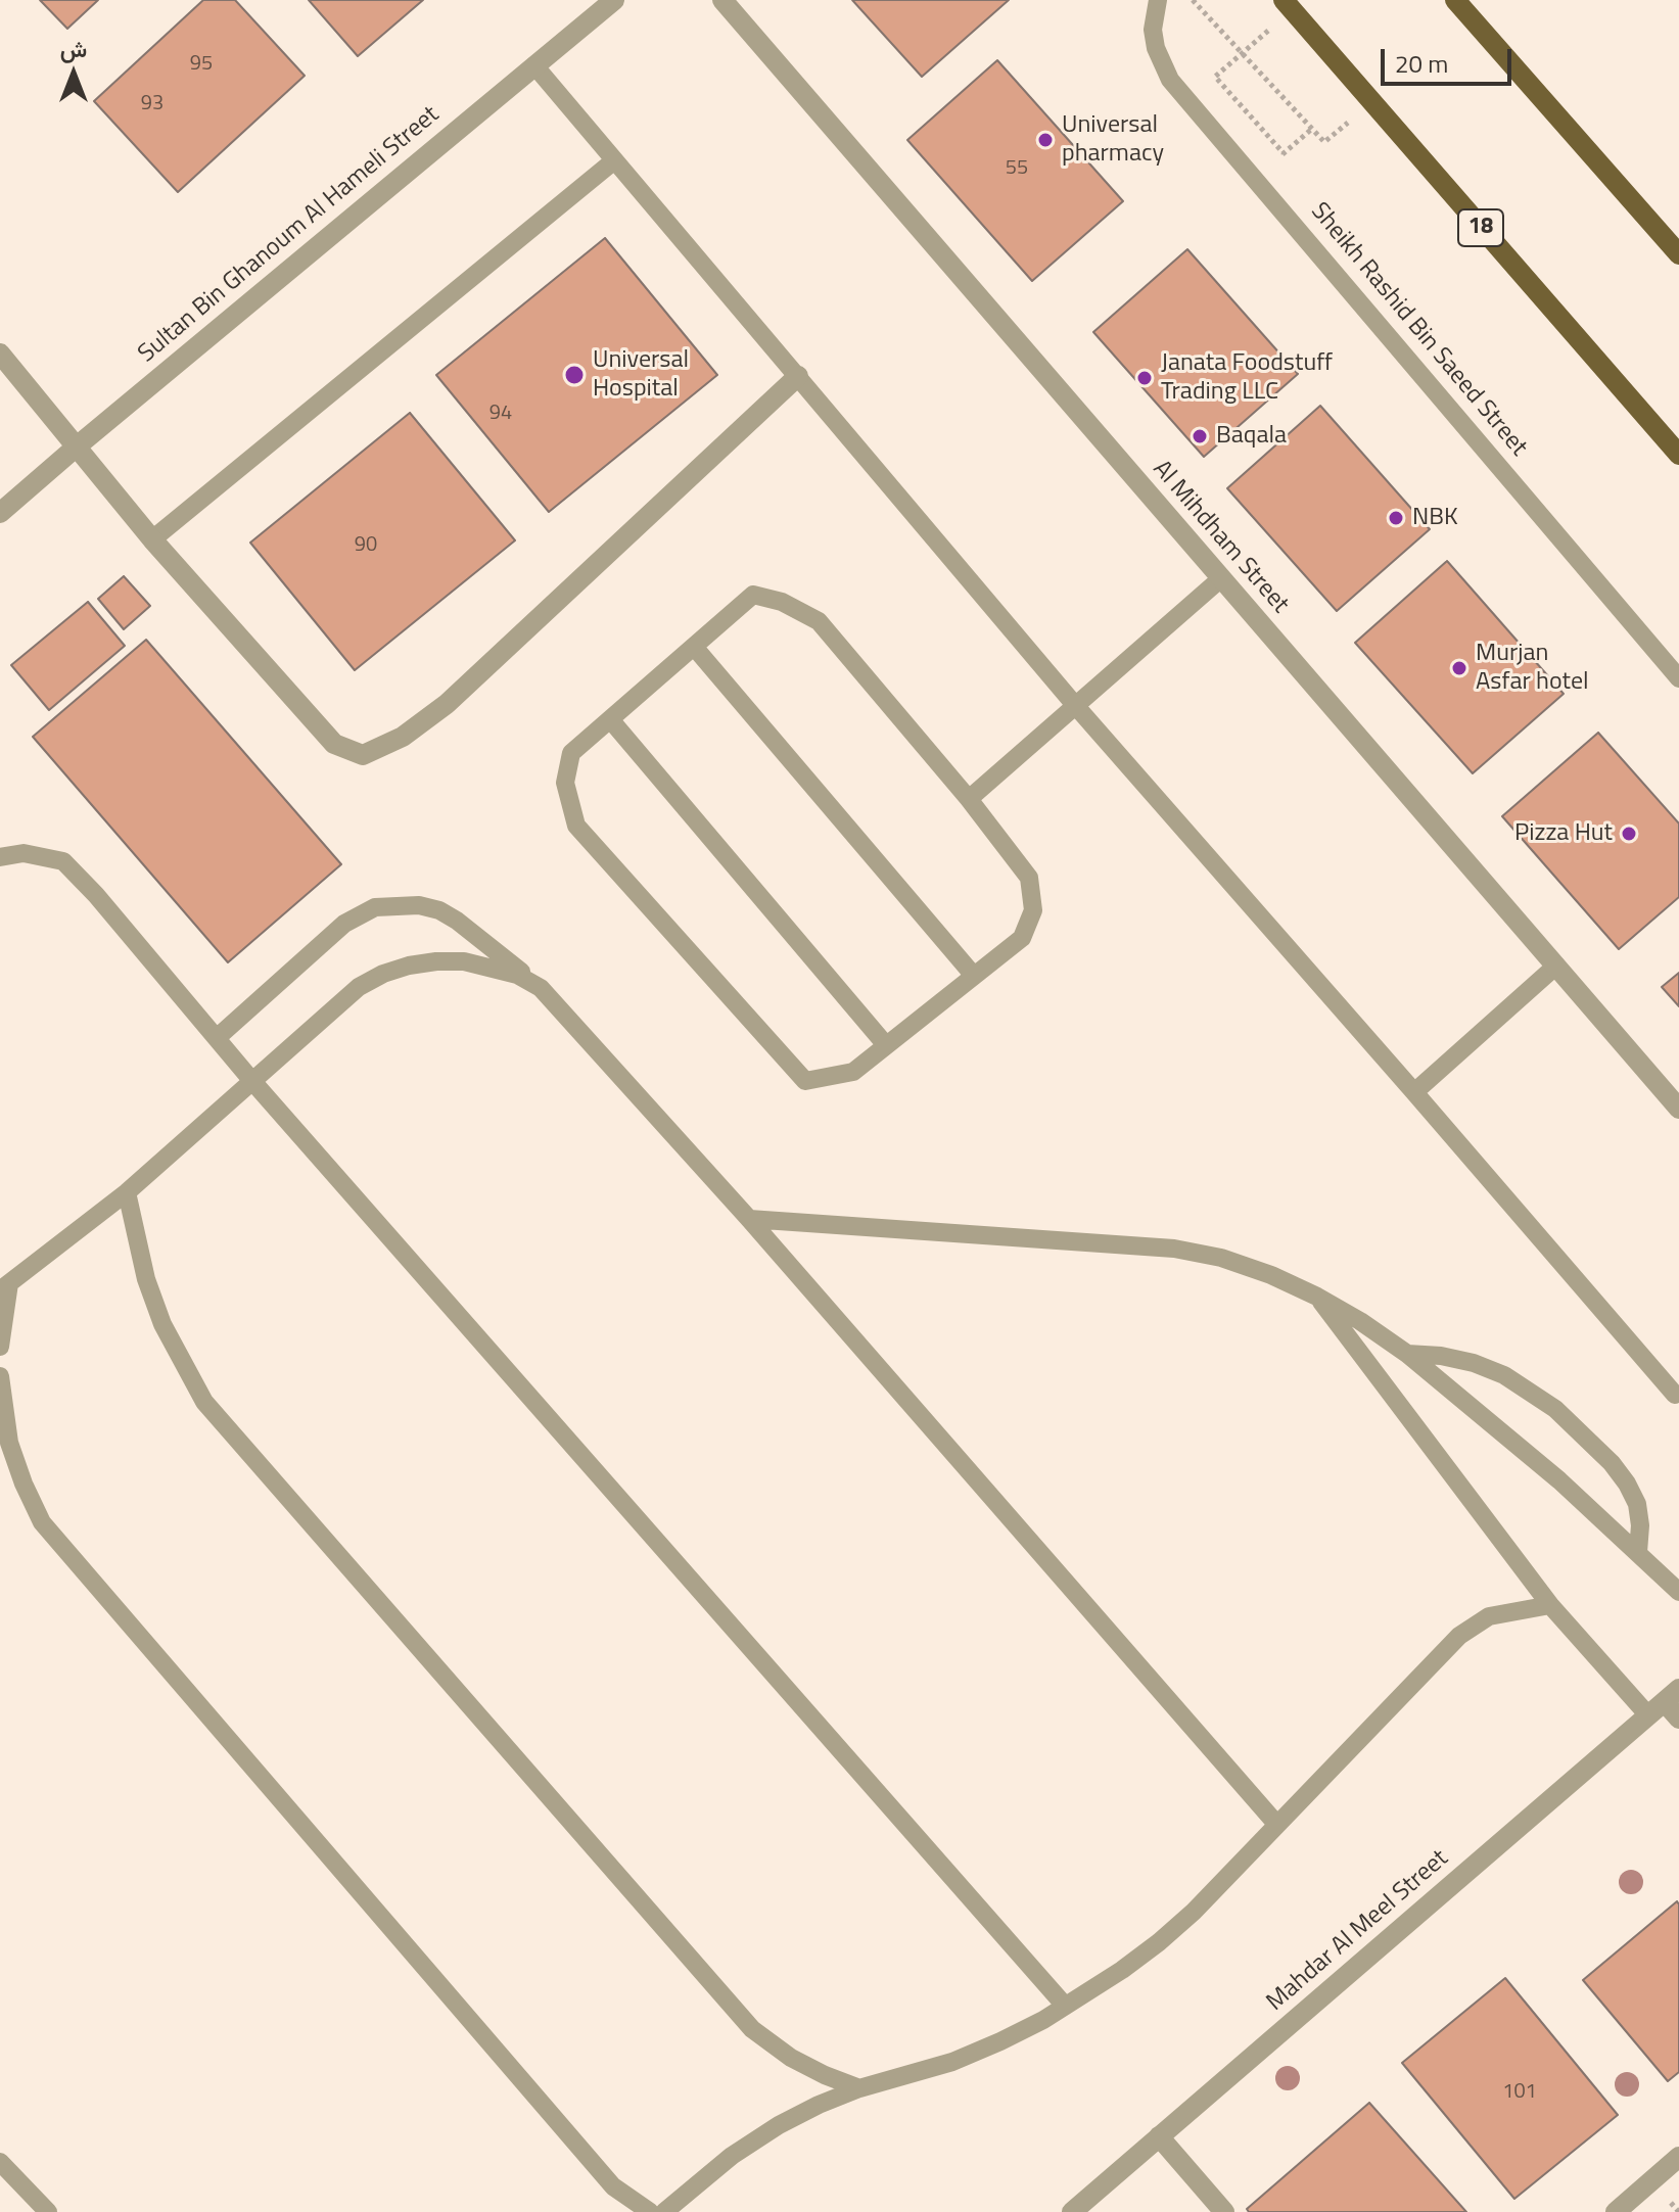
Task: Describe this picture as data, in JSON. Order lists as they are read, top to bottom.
{
  "streets": {
    "main road": ["18"],
    "street": ["Sultan Bin Ghanoum Al Hameli Street", "Al Mihdham Street", "Mahdar Al Meel Street"],
    "lane": ["Sheikh Rashid Bin Saeed Street"]
  },
  "places": [
    "Universal pharmacy",
    "Universal Hospital",
    "Janata Foodstuff Trading LLC",
    "Baqala",
    "NBK",
    "Murjan Asfar hotel",
    "Pizza Hut"
  ],
  "house_numbers": [
    "95",
    "93",
    "55",
    "94",
    "90",
    "101"
  ],
  "scale_bar": "20 m",
  "north": "top"
}
